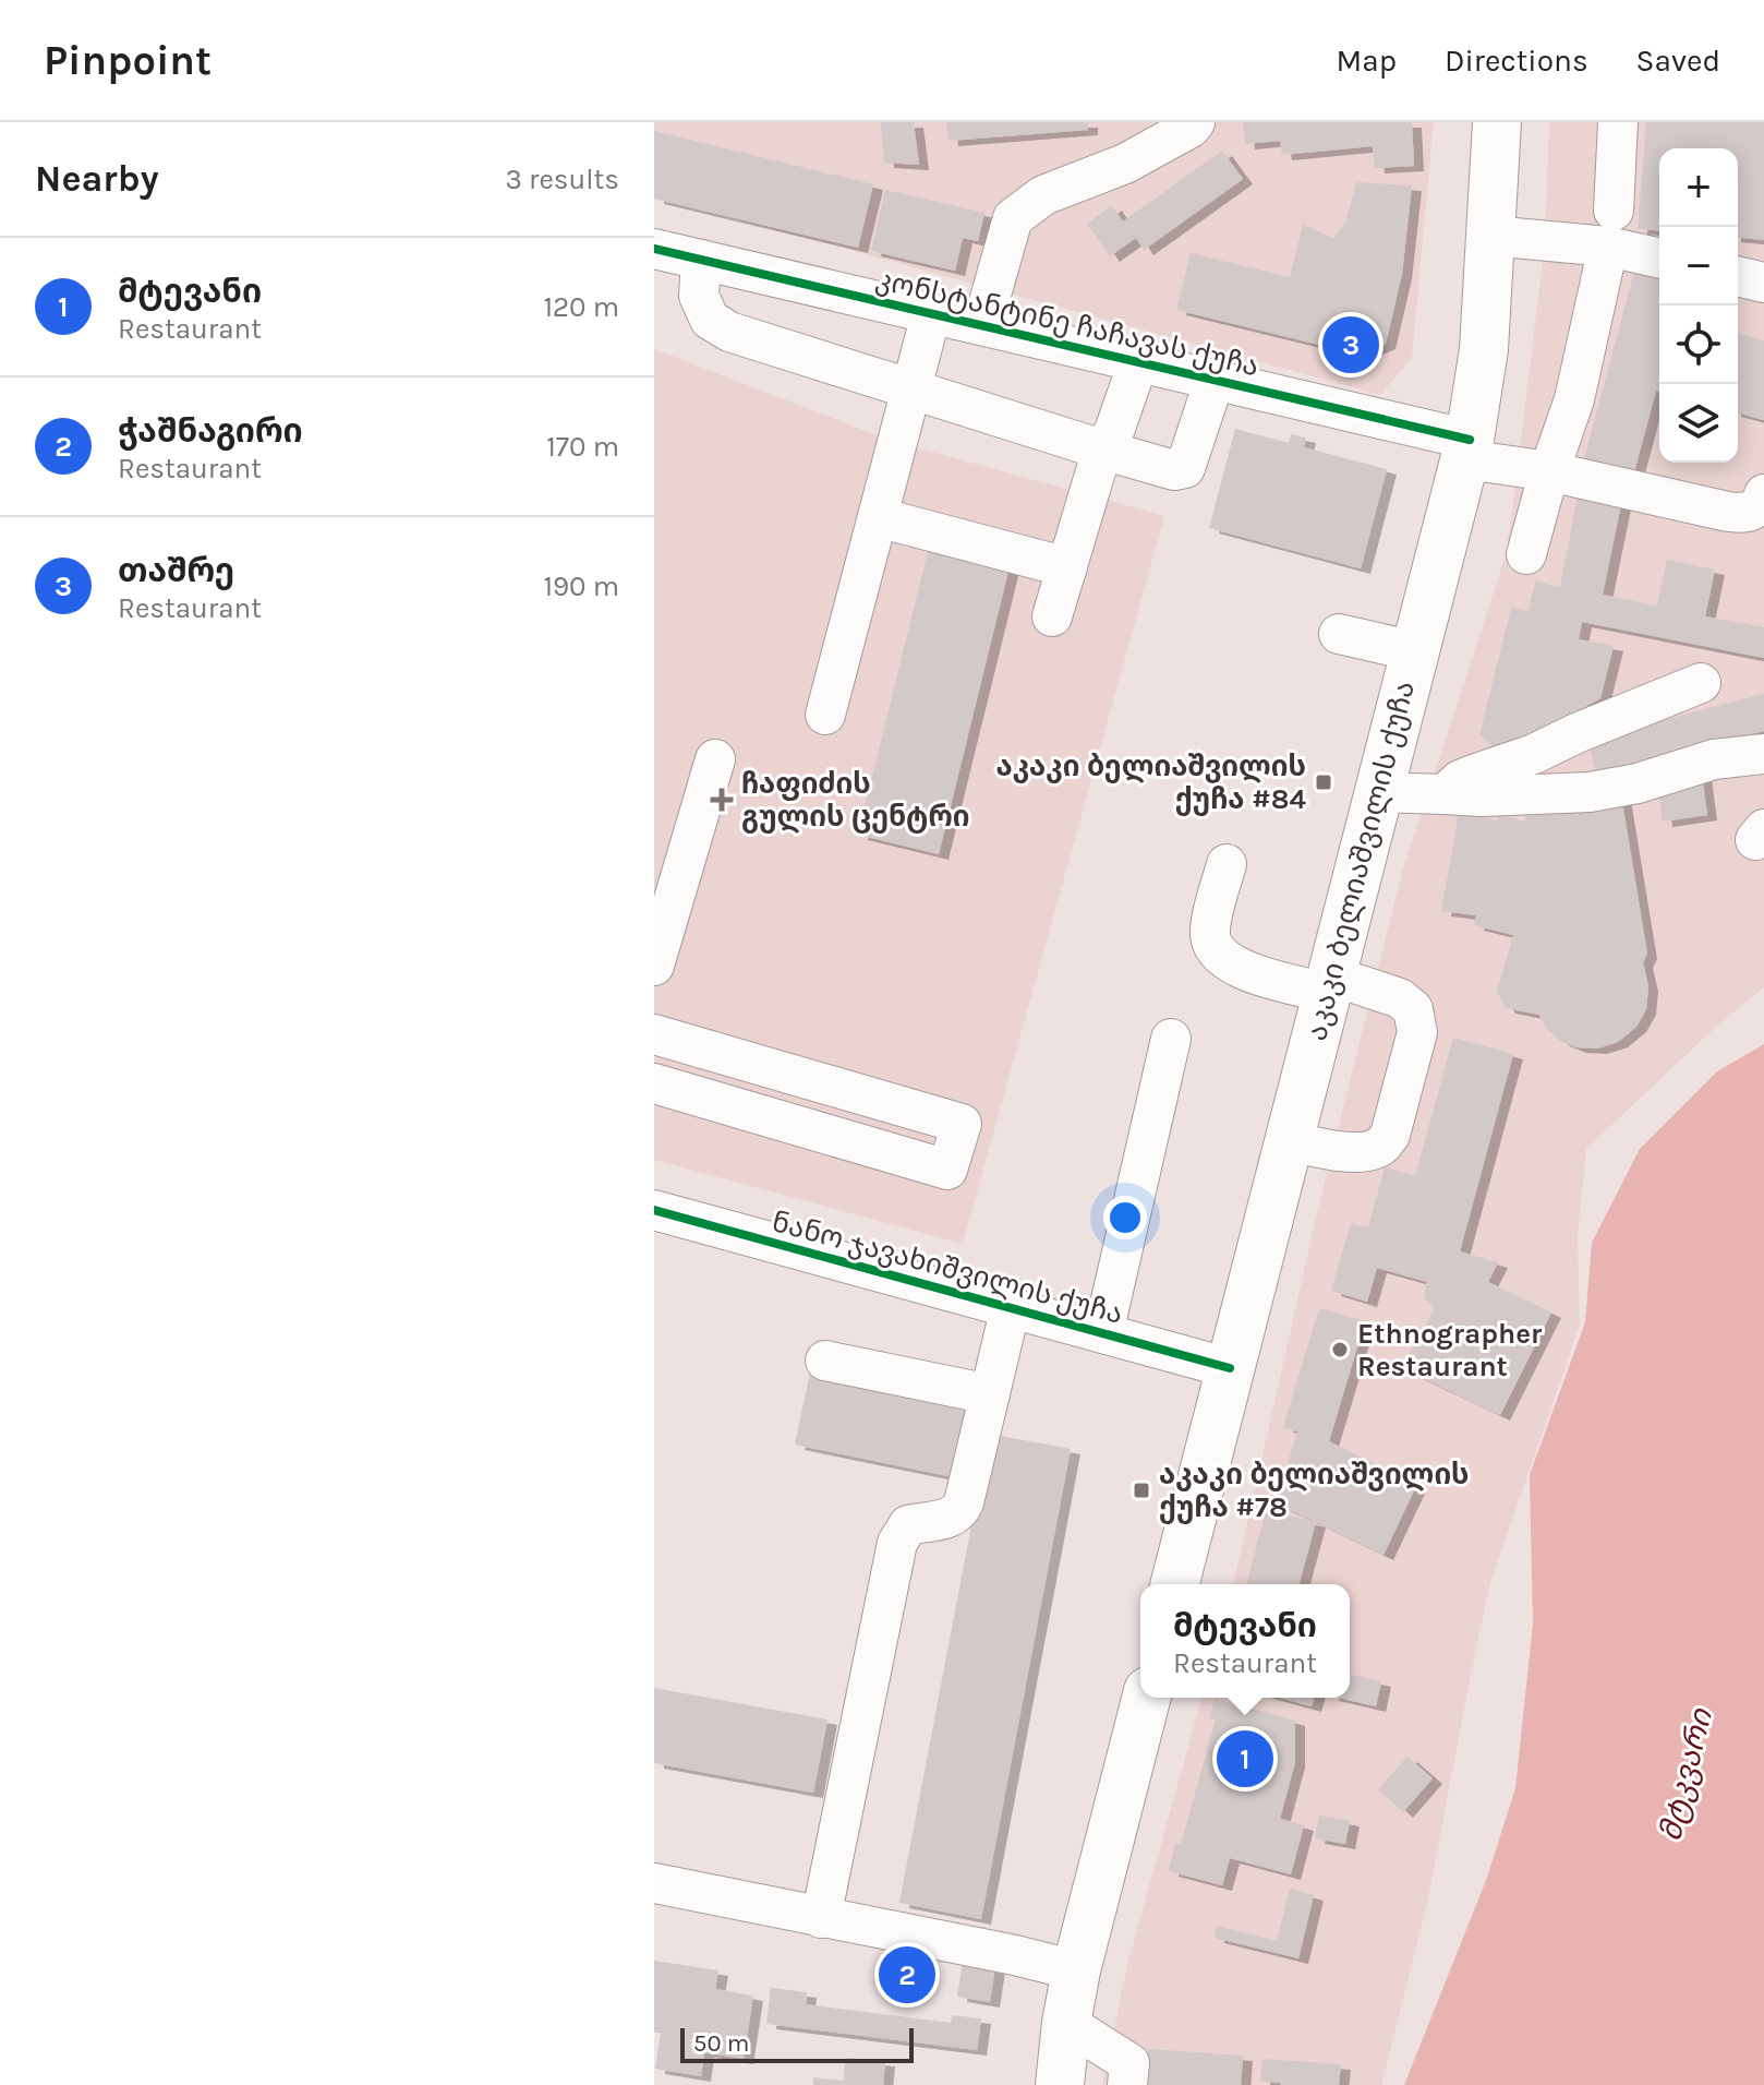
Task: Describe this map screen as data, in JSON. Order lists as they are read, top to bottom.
{
  "streets": {
    "main road": ["აკაკი ბელიაშვილის ქუჩა"],
    "street": ["კონსტანტინე ჩაჩავას ქუჩა", "ნანო ჯავახიშვილის ქუჩა"]
  },
  "crossings": [
    ["კონსტანტინე ჩაჩავას ქუჩა", "აკაკი ბელიაშვილის ქუჩა"],
    ["აკაკი ბელიაშვილის ქუჩა", "ნანო ჯავახიშვილის ქუჩა"]
  ],
  "water": ["მტკვარი"],
  "places": {
    "transit": ["აკაკი ბელიაშვილის ქუჩა #84", "აკაკი ბელიაშვილის ქუჩა #78"],
    "health": ["ჩაფიძის გულის ცენტრი"],
    "other": ["Ethnographer Restaurant"]
  },
  "scale_bar": "50 m",
  "page": {
    "header": "Pinpoint",
    "nav": ["Map", "Directions", "Saved"],
    "heading": ["Nearby", "3 results"],
    "map_buttons": ["+", "−"],
    "list": [
      {
        "mark": "1",
        "name": "მტევანი",
        "note": "Restaurant",
        "value": "120 m"
      },
      {
        "mark": "2",
        "name": "ჭაშნაგირი",
        "note": "Restaurant",
        "value": "170 m"
      },
      {
        "mark": "3",
        "name": "თაშრე",
        "note": "Restaurant",
        "value": "190 m"
      }
    ],
    "pins": ["3", "1", "2"],
    "popup": ["მტევანი", "Restaurant"],
    "scale": "50 m"
  }
}
